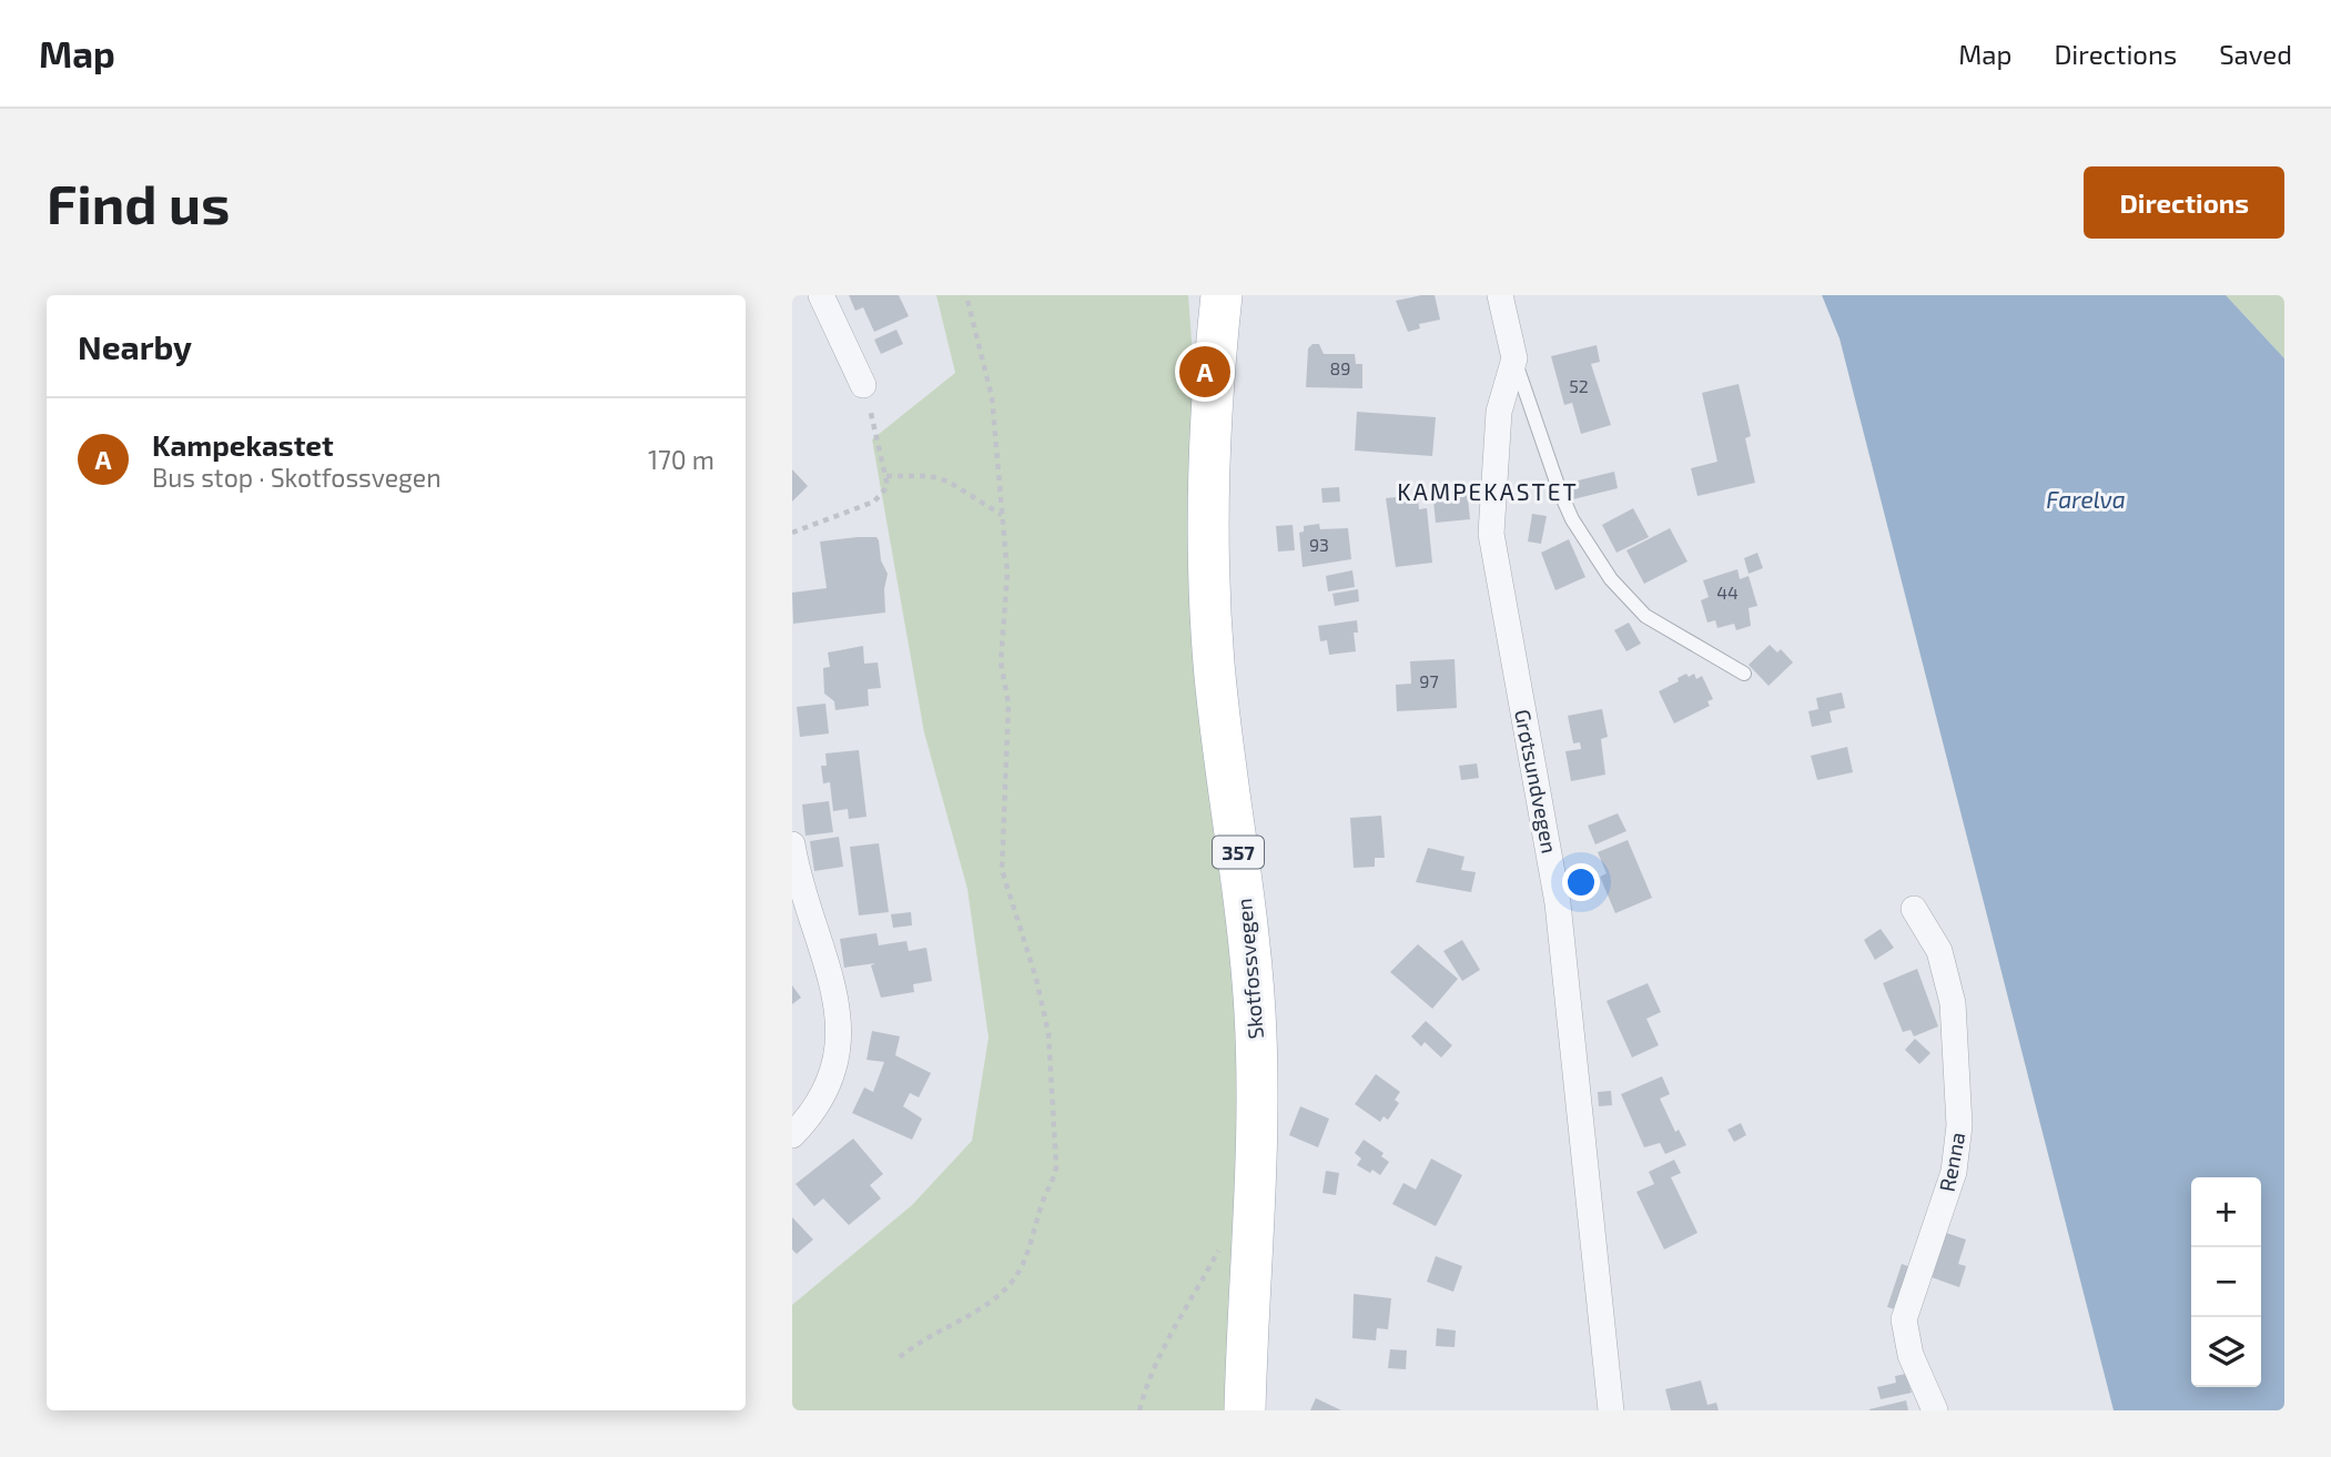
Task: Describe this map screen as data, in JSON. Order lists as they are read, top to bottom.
{
  "streets": {
    "main road": ["357", "Skotfossvegen"],
    "street": ["Grøtsundvegen", "Renna"]
  },
  "districts": ["KAMPEKASTET"],
  "water": ["Farelva"],
  "house_numbers": [
    "89",
    "52",
    "93",
    "44",
    "97"
  ],
  "page": {
    "header": "Map",
    "nav": ["Map", "Directions", "Saved"],
    "buttons": "Directions",
    "title": "Find us",
    "heading": "Nearby",
    "pins": "A",
    "list": [
      {
        "mark": "A",
        "name": "Kampekastet",
        "note": "Bus stop · Skotfossvegen",
        "value": "170 m"
      }
    ],
    "map_buttons": ["+", "−"]
  }
}
